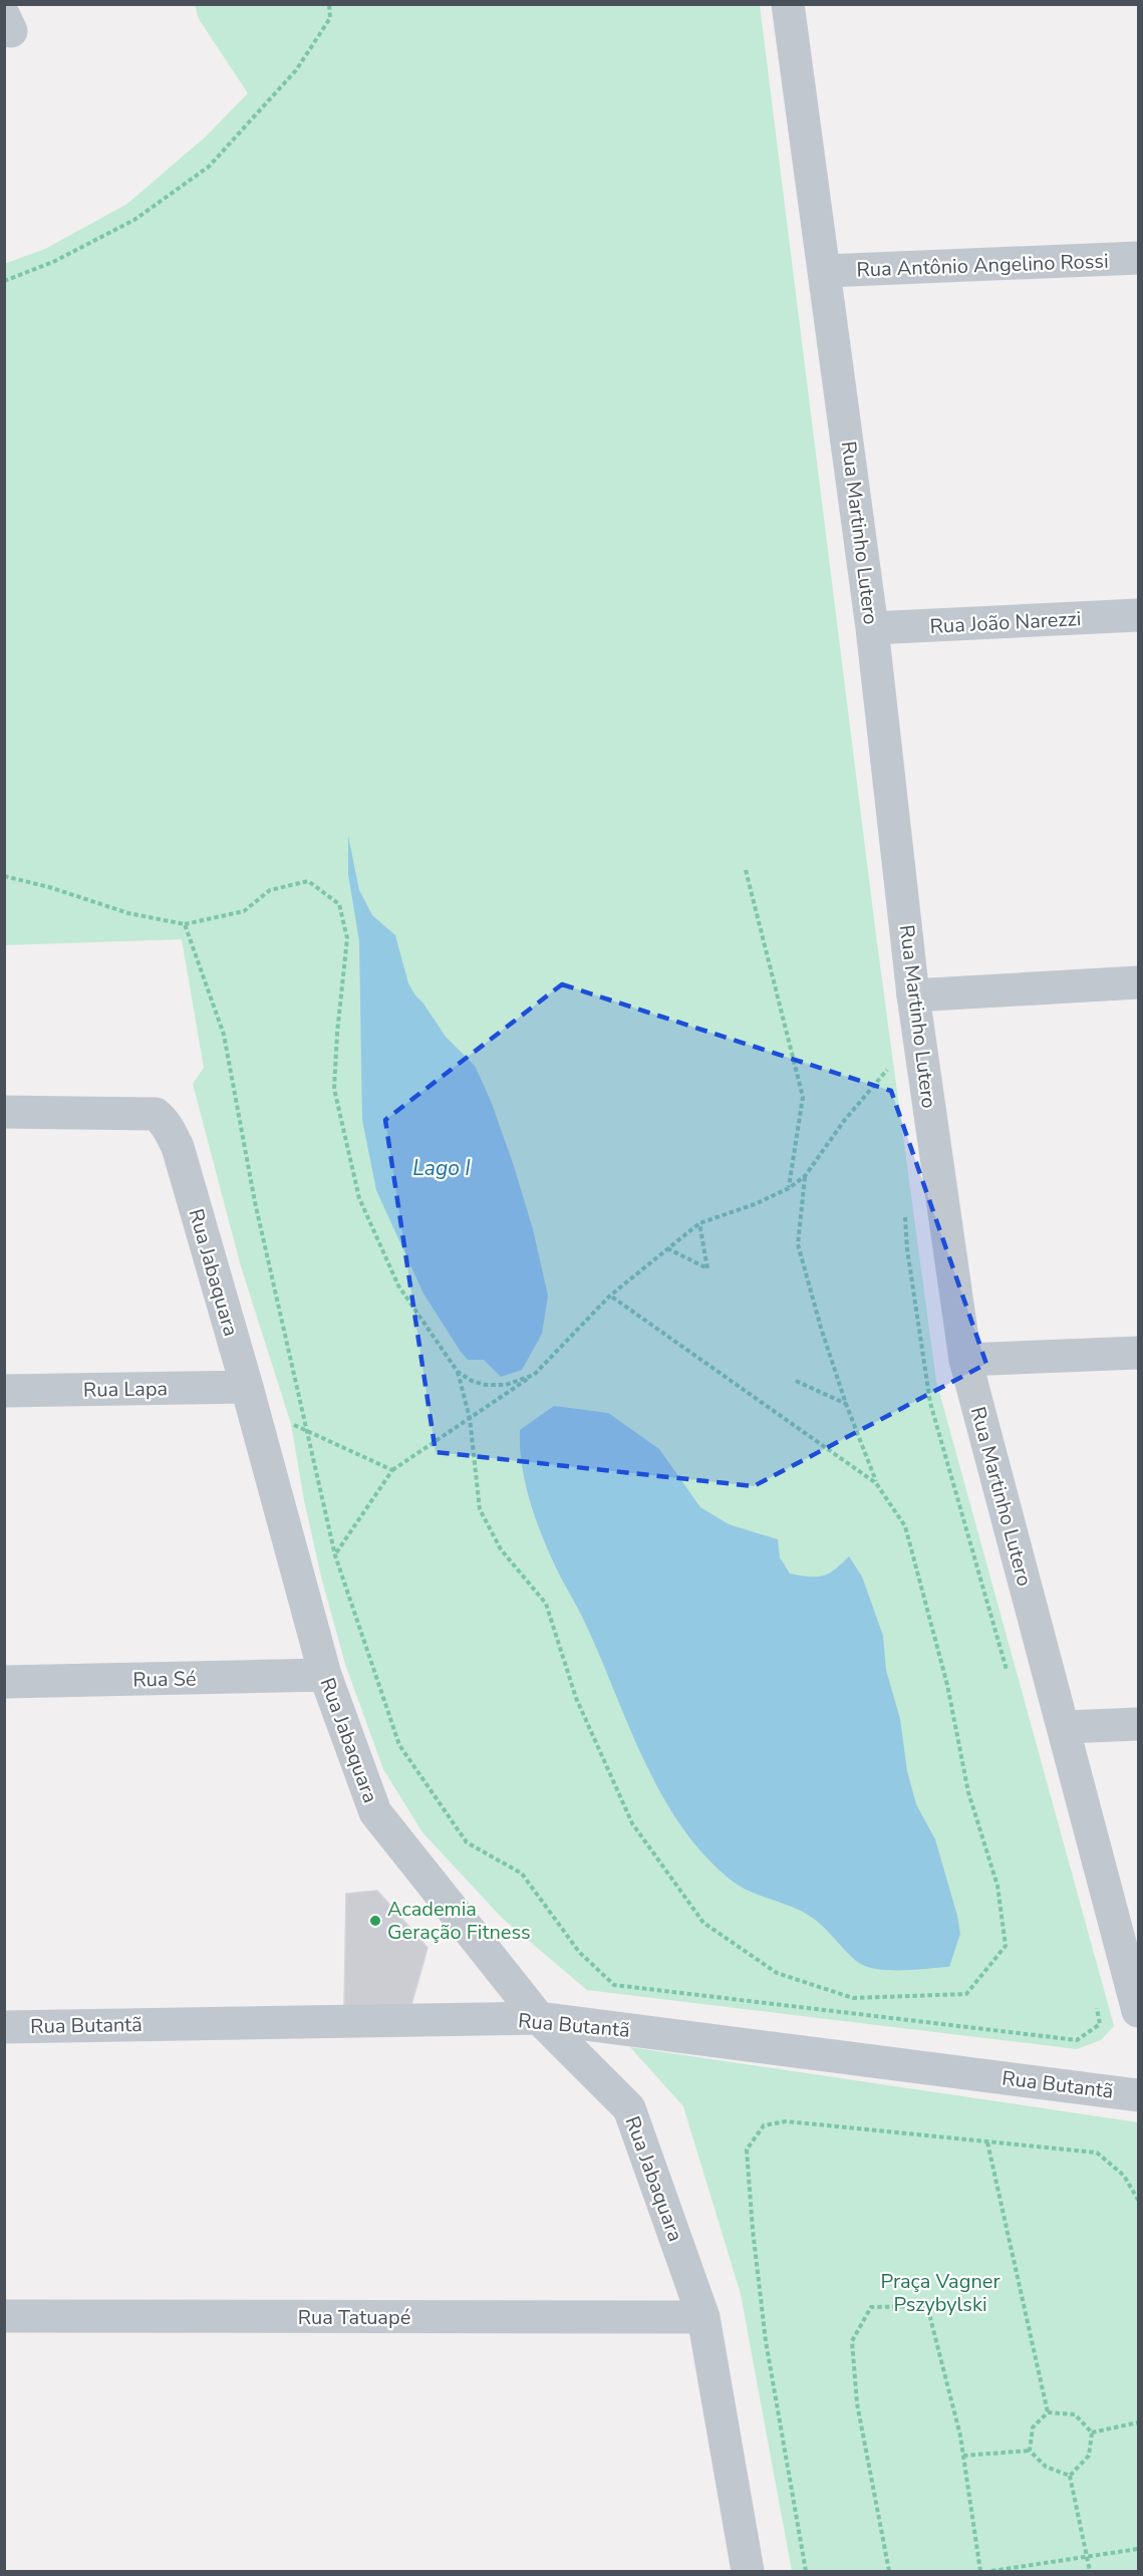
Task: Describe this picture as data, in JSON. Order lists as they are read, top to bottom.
{
  "streets": {
    "street": [
      "Rua Antônio Angelino Rossi",
      "Rua Martinho Lutero",
      "Rua João Narezzi",
      "Rua Jabaquara",
      "Rua Lapa",
      "Rua Sé",
      "Rua Butantã",
      "Rua Tatuapé"
    ]
  },
  "crossings": [
    ["Rua Antônio Angelino Rossi", "Rua Martinho Lutero"],
    ["Rua Martinho Lutero", "Rua João Narezzi"],
    ["Rua Jabaquara", "Rua Lapa"],
    ["Rua Jabaquara", "Rua Sé"],
    ["Rua Jabaquara", "Rua Butantã"],
    ["Rua Jabaquara", "Rua Tatuapé"]
  ],
  "water": ["Lago I"],
  "parks": ["Praça Vagner Pszybylski"],
  "places": ["Academia Geração Fitness"]
}
